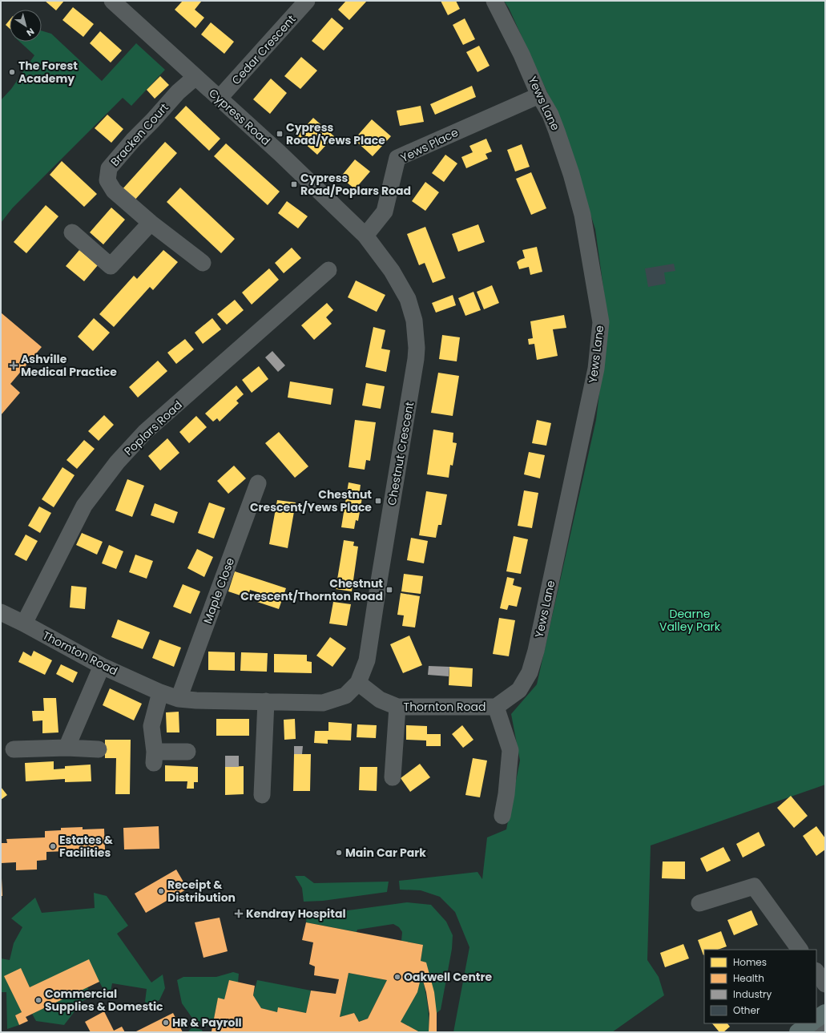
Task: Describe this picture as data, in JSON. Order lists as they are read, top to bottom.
{
  "streets": {
    "street": [
      "Cedar Crescent",
      "Yews Lane",
      "Cypress Road",
      "Bracken Court",
      "Yews Place",
      "Poplars Road",
      "Chestnut Crescent",
      "Maple Close",
      "Thornton Road"
    ]
  },
  "crossings": [
    ["Cedar Crescent", "Cypress Road"],
    ["Yews Lane", "Yews Place"],
    ["Yews Lane", "Thornton Road"],
    ["Cypress Road", "Bracken Court"],
    ["Cypress Road", "Yews Place"],
    ["Cypress Road", "Chestnut Crescent"],
    ["Yews Place", "Chestnut Crescent"],
    ["Poplars Road", "Thornton Road"],
    ["Chestnut Crescent", "Thornton Road"],
    ["Maple Close", "Thornton Road"]
  ],
  "parks": ["Dearne Valley Park"],
  "places": {
    "other": [
      "The Forest Academy",
      "Estates & Facilities",
      "Main Car Park",
      "Receipt & Distribution",
      "Oakwell Centre",
      "Commercial Supplies & Domestic",
      "HR & Payroll"
    ],
    "transit": [
      "Cypress Road/Yews Place",
      "Cypress Road/Poplars Road",
      "Chestnut Crescent/Yews Place",
      "Chestnut Crescent/Thornton Road"
    ],
    "health": ["Ashville Medical Practice", "Kendray Hospital"]
  },
  "legend": [
    "Homes",
    "Health",
    "Industry",
    "Other"
  ],
  "north": "bottom right"
}
